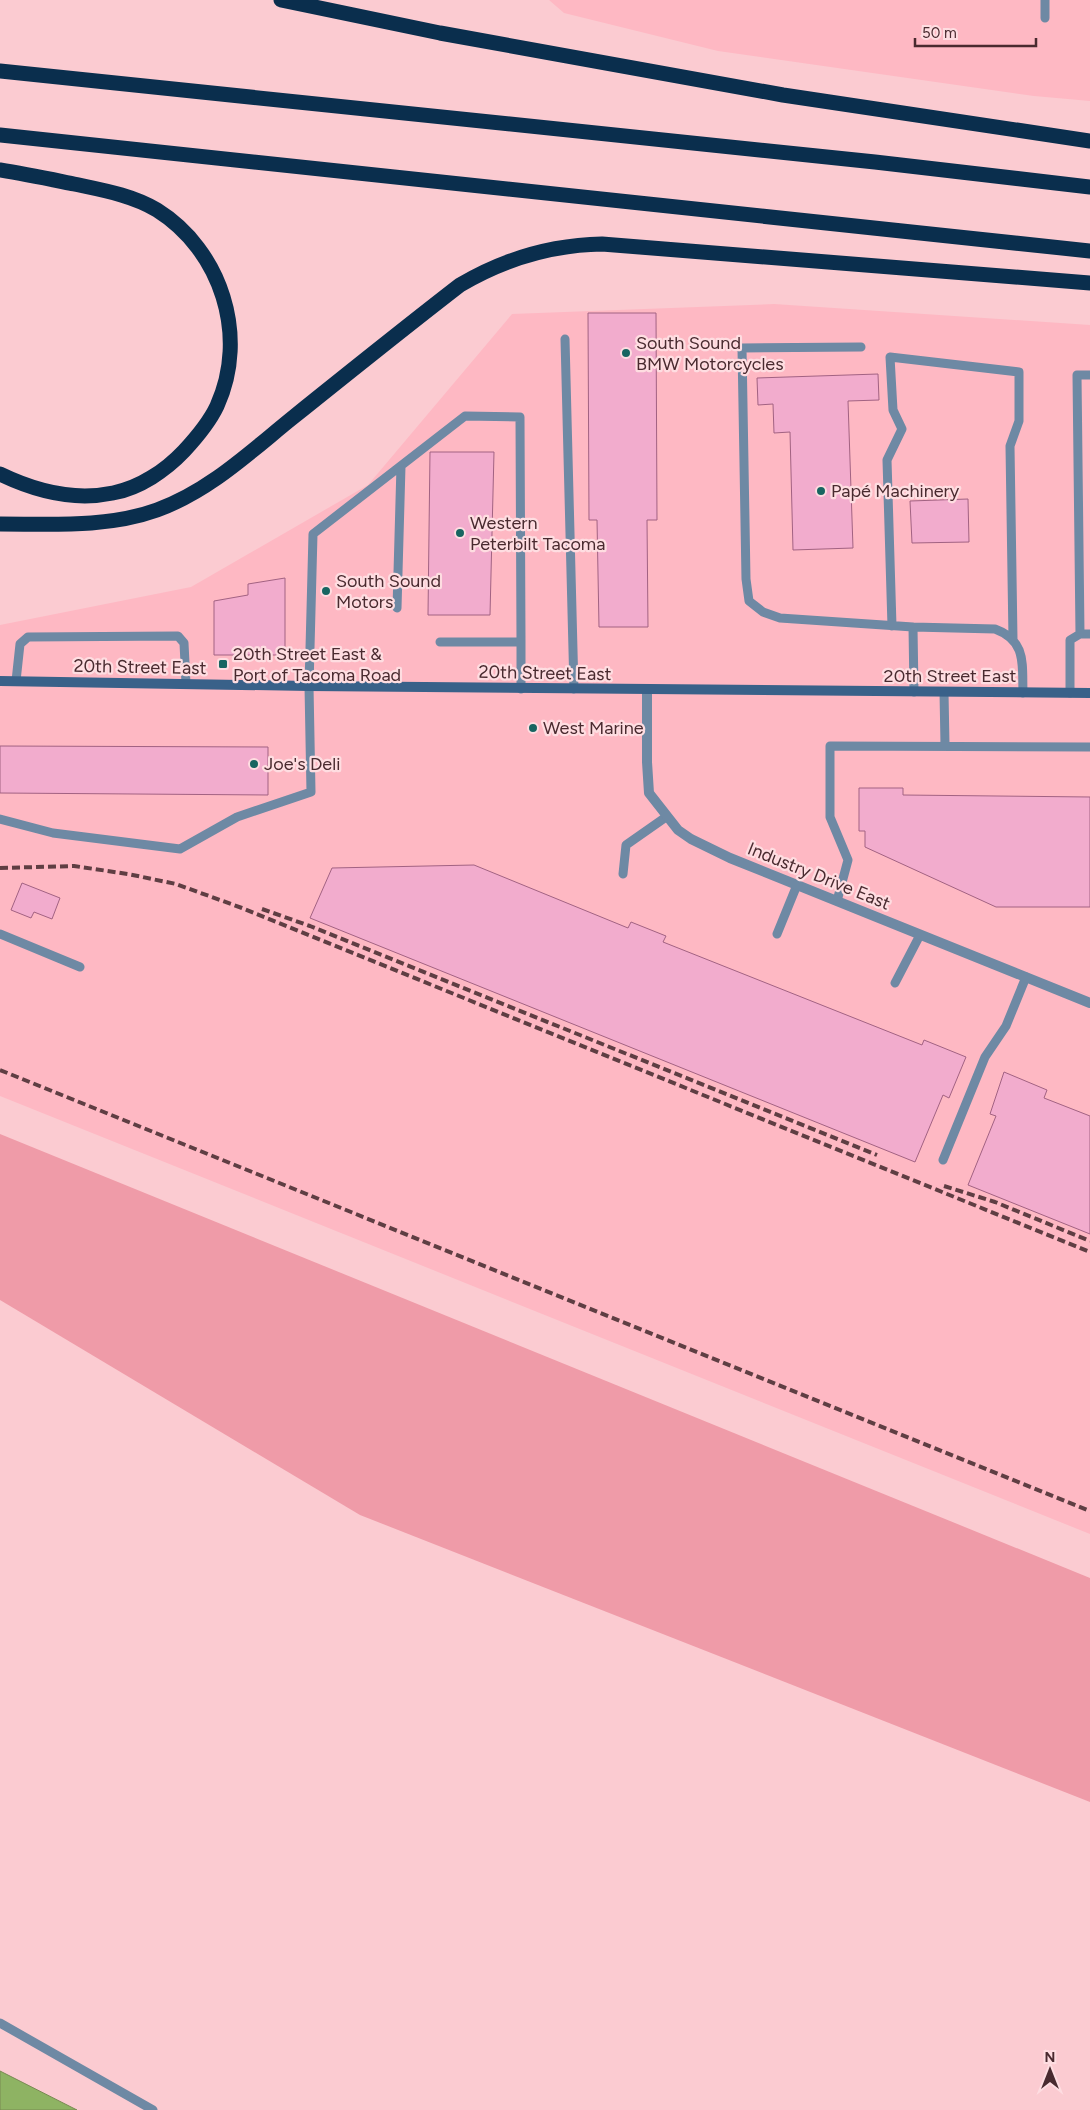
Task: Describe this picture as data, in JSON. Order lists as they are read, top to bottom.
{
  "streets": {
    "main road": ["20th Street East"],
    "street": ["Industry Drive East"]
  },
  "crossings": [
    ["20th Street East", "Industry Drive East"]
  ],
  "places": {
    "other": [
      "South Sound BMW Motorcycles",
      "Papé Machinery",
      "Western Peterbilt Tacoma",
      "South Sound Motors",
      "West Marine",
      "Joe's Deli"
    ],
    "transit": ["20th Street East & Port of Tacoma Road"]
  },
  "scale_bar": "50 m",
  "north": "top"
}
